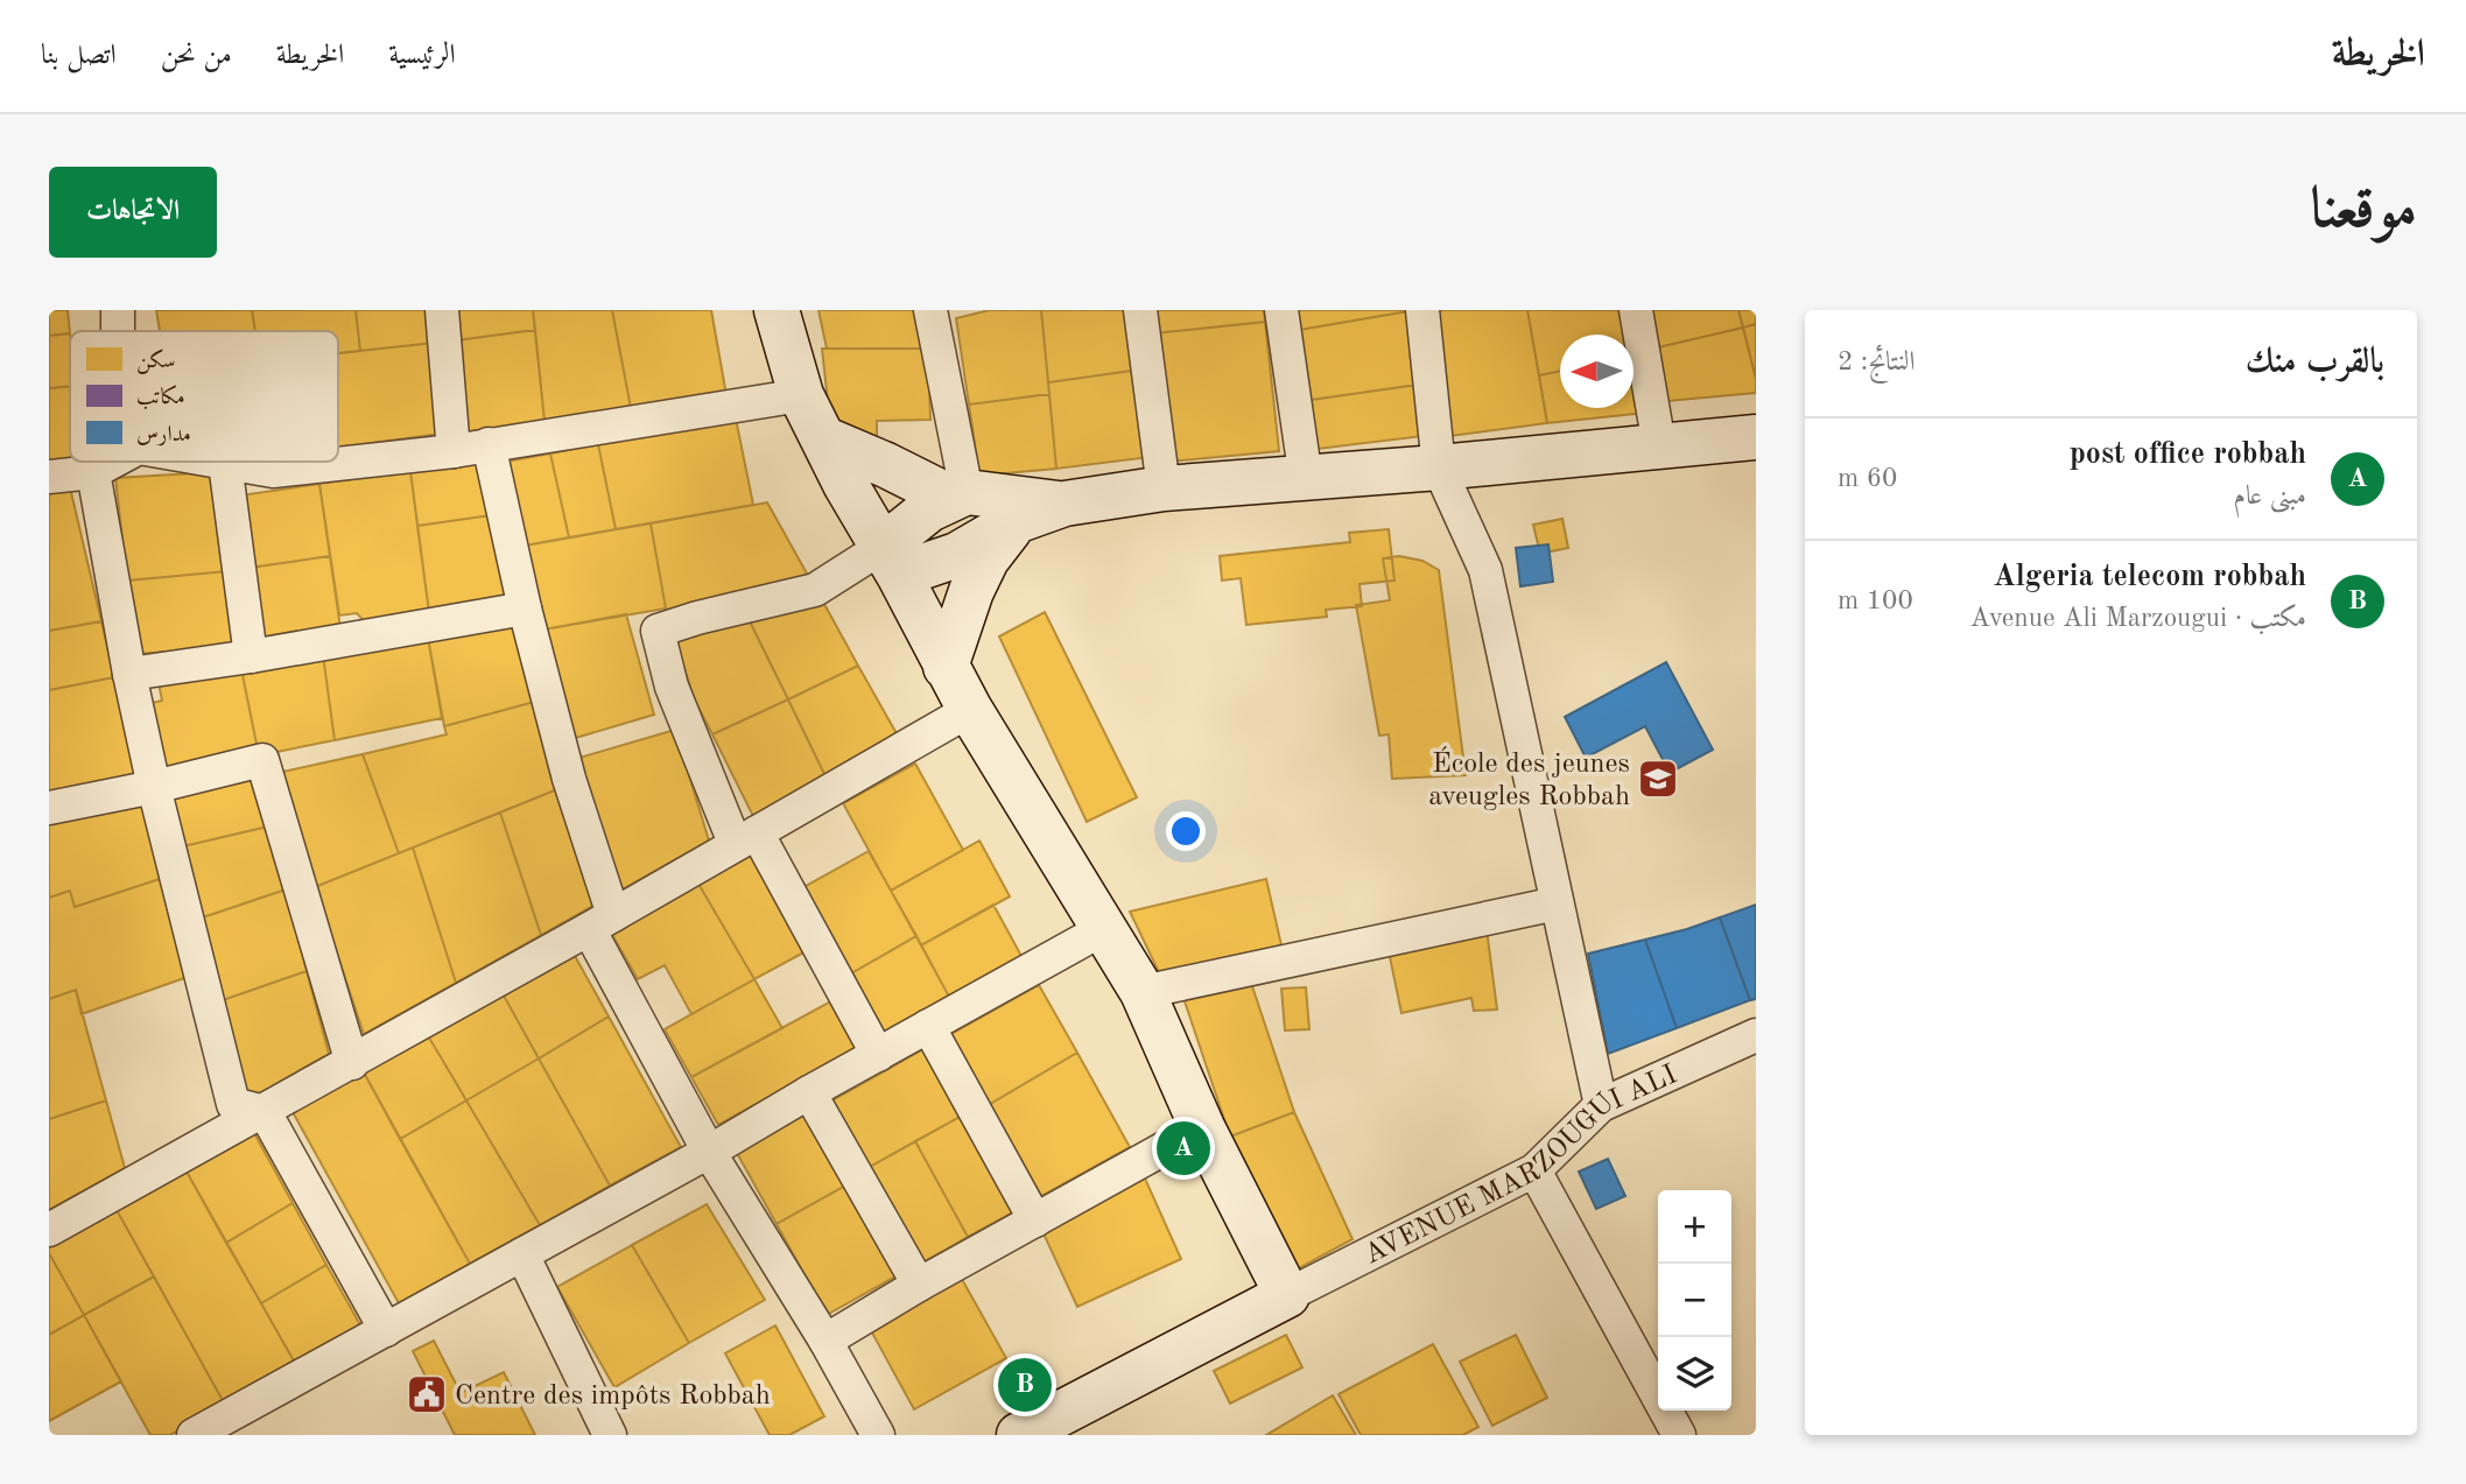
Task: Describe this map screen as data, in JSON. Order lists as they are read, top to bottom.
{
  "streets": {
    "street": ["AVENUE MARZOUGUI ALI"]
  },
  "places": {
    "school or university": ["École des jeunes aveugles Robbah"],
    "public building": ["Centre des impôts Robbah"]
  },
  "legend": ["سكن", "مكاتب", "مدارس"],
  "north": "left",
  "page": {
    "header": "الخريطة",
    "nav": [
      "الرئيسية",
      "الخريطة",
      "من نحن",
      "اتصل بنا"
    ],
    "title": "موقعنا",
    "buttons": "الاتجاهات",
    "heading": ["بالقرب منك", "النتائج: 2"],
    "list": [
      {
        "mark": "A",
        "name": "post office robbah",
        "note": "مبنى عام",
        "value": "60 m"
      },
      {
        "mark": "B",
        "name": "Algeria telecom robbah",
        "note": "مكتب · Avenue Ali Marzougui",
        "value": "100 m"
      }
    ],
    "pins": ["A", "B"],
    "map_buttons": ["+", "−"]
  }
}
